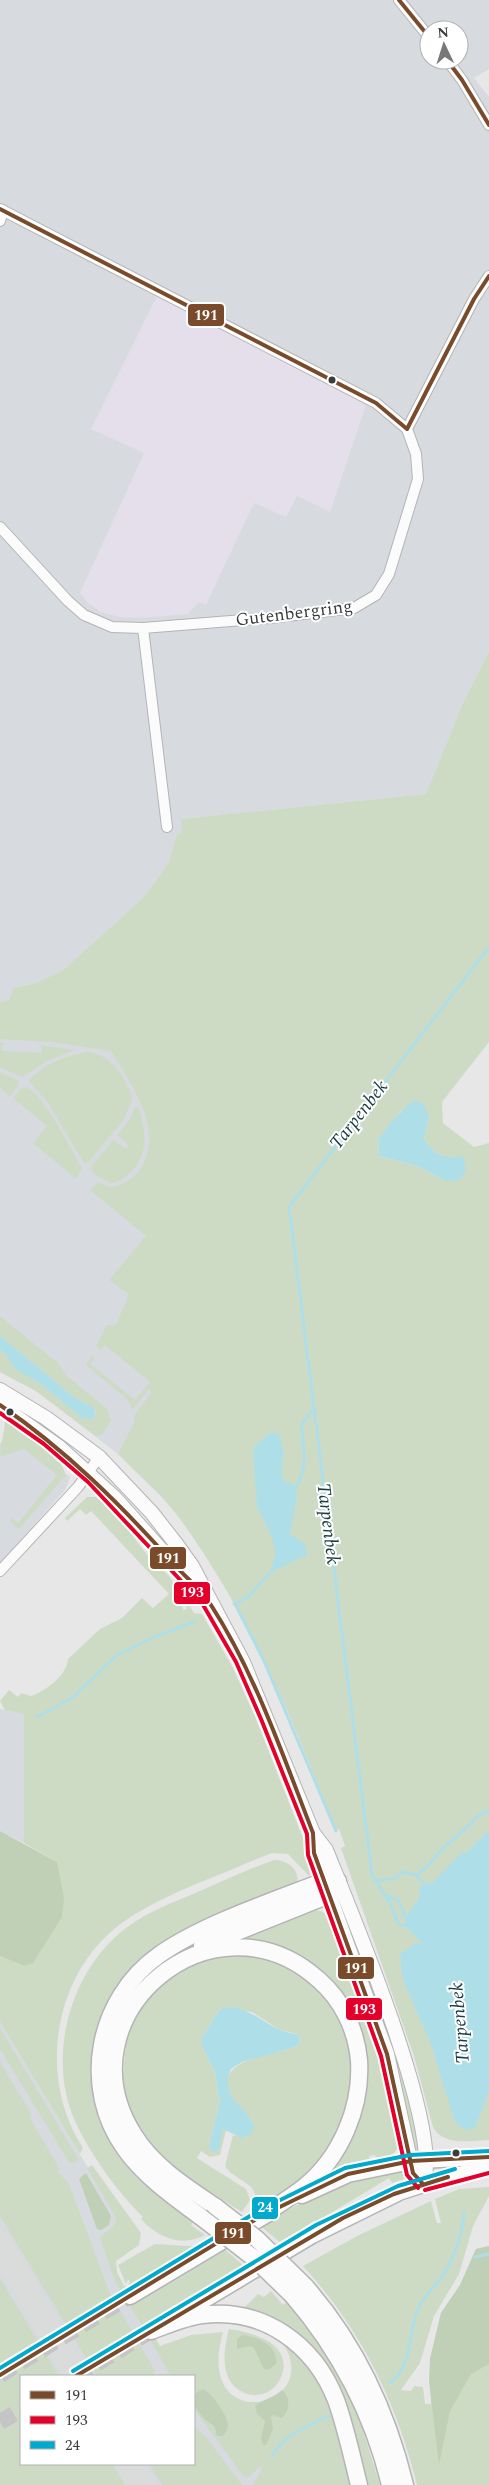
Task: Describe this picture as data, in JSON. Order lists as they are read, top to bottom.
{
  "streets": {
    "street": ["Gutenbergring"]
  },
  "water": ["Tarpenbek"],
  "lines": ["transit line 191", "transit line 193", "transit line 24"],
  "legend": ["191", "193", "24"],
  "north": "top"
}
